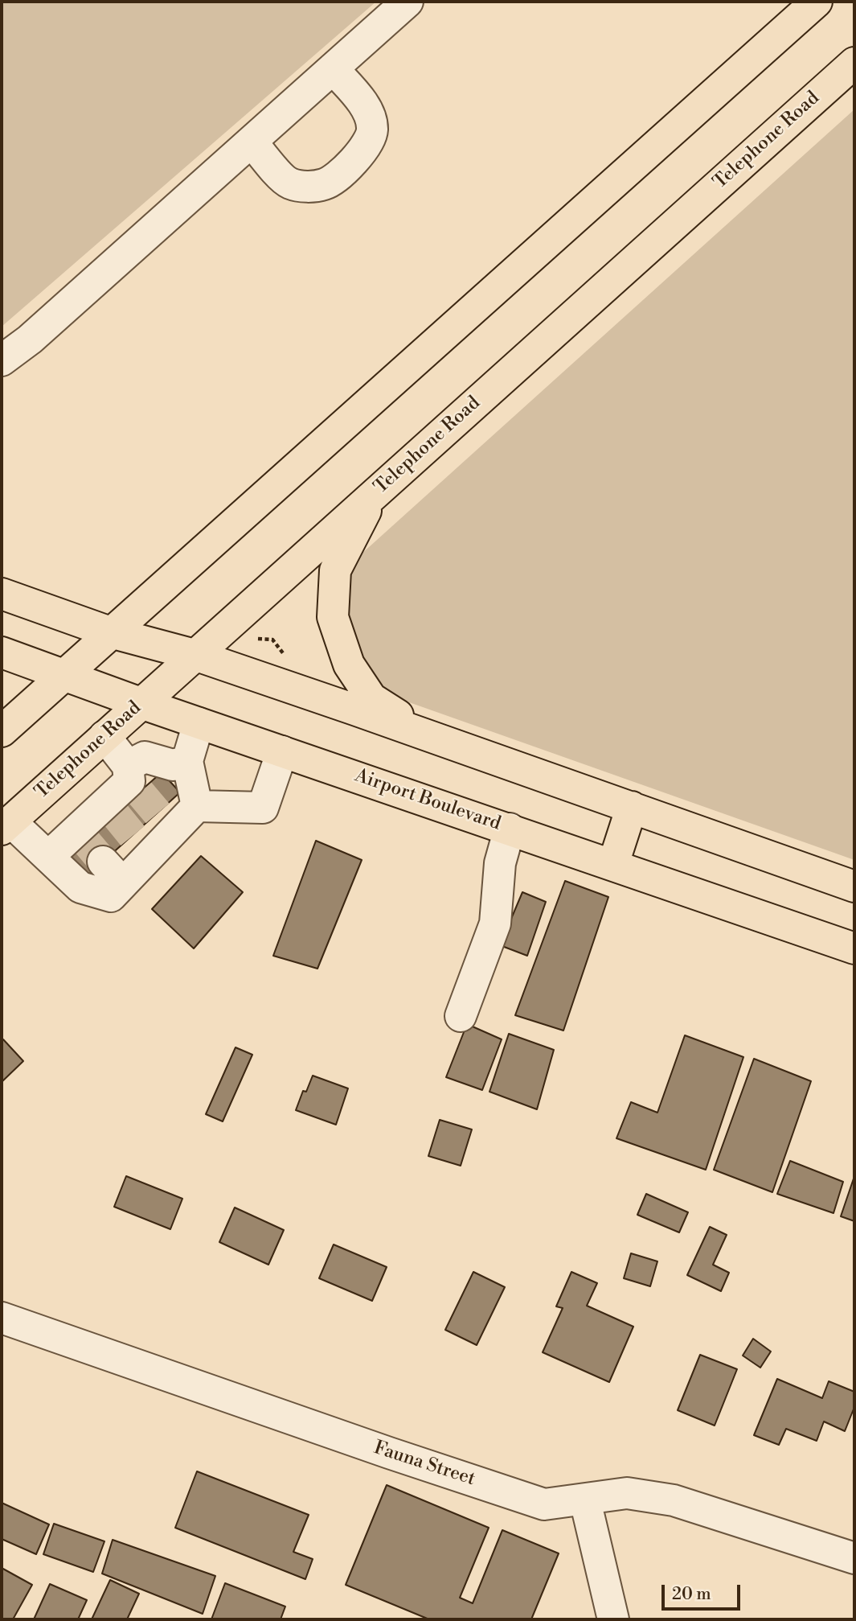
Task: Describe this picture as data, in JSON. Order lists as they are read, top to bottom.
{
  "streets": {
    "main road": ["Telephone Road", "Airport Boulevard"],
    "street": ["Fauna Street"]
  },
  "crossings": [
    ["Telephone Road", "Airport Boulevard"]
  ],
  "scale_bar": "20 m"
}
